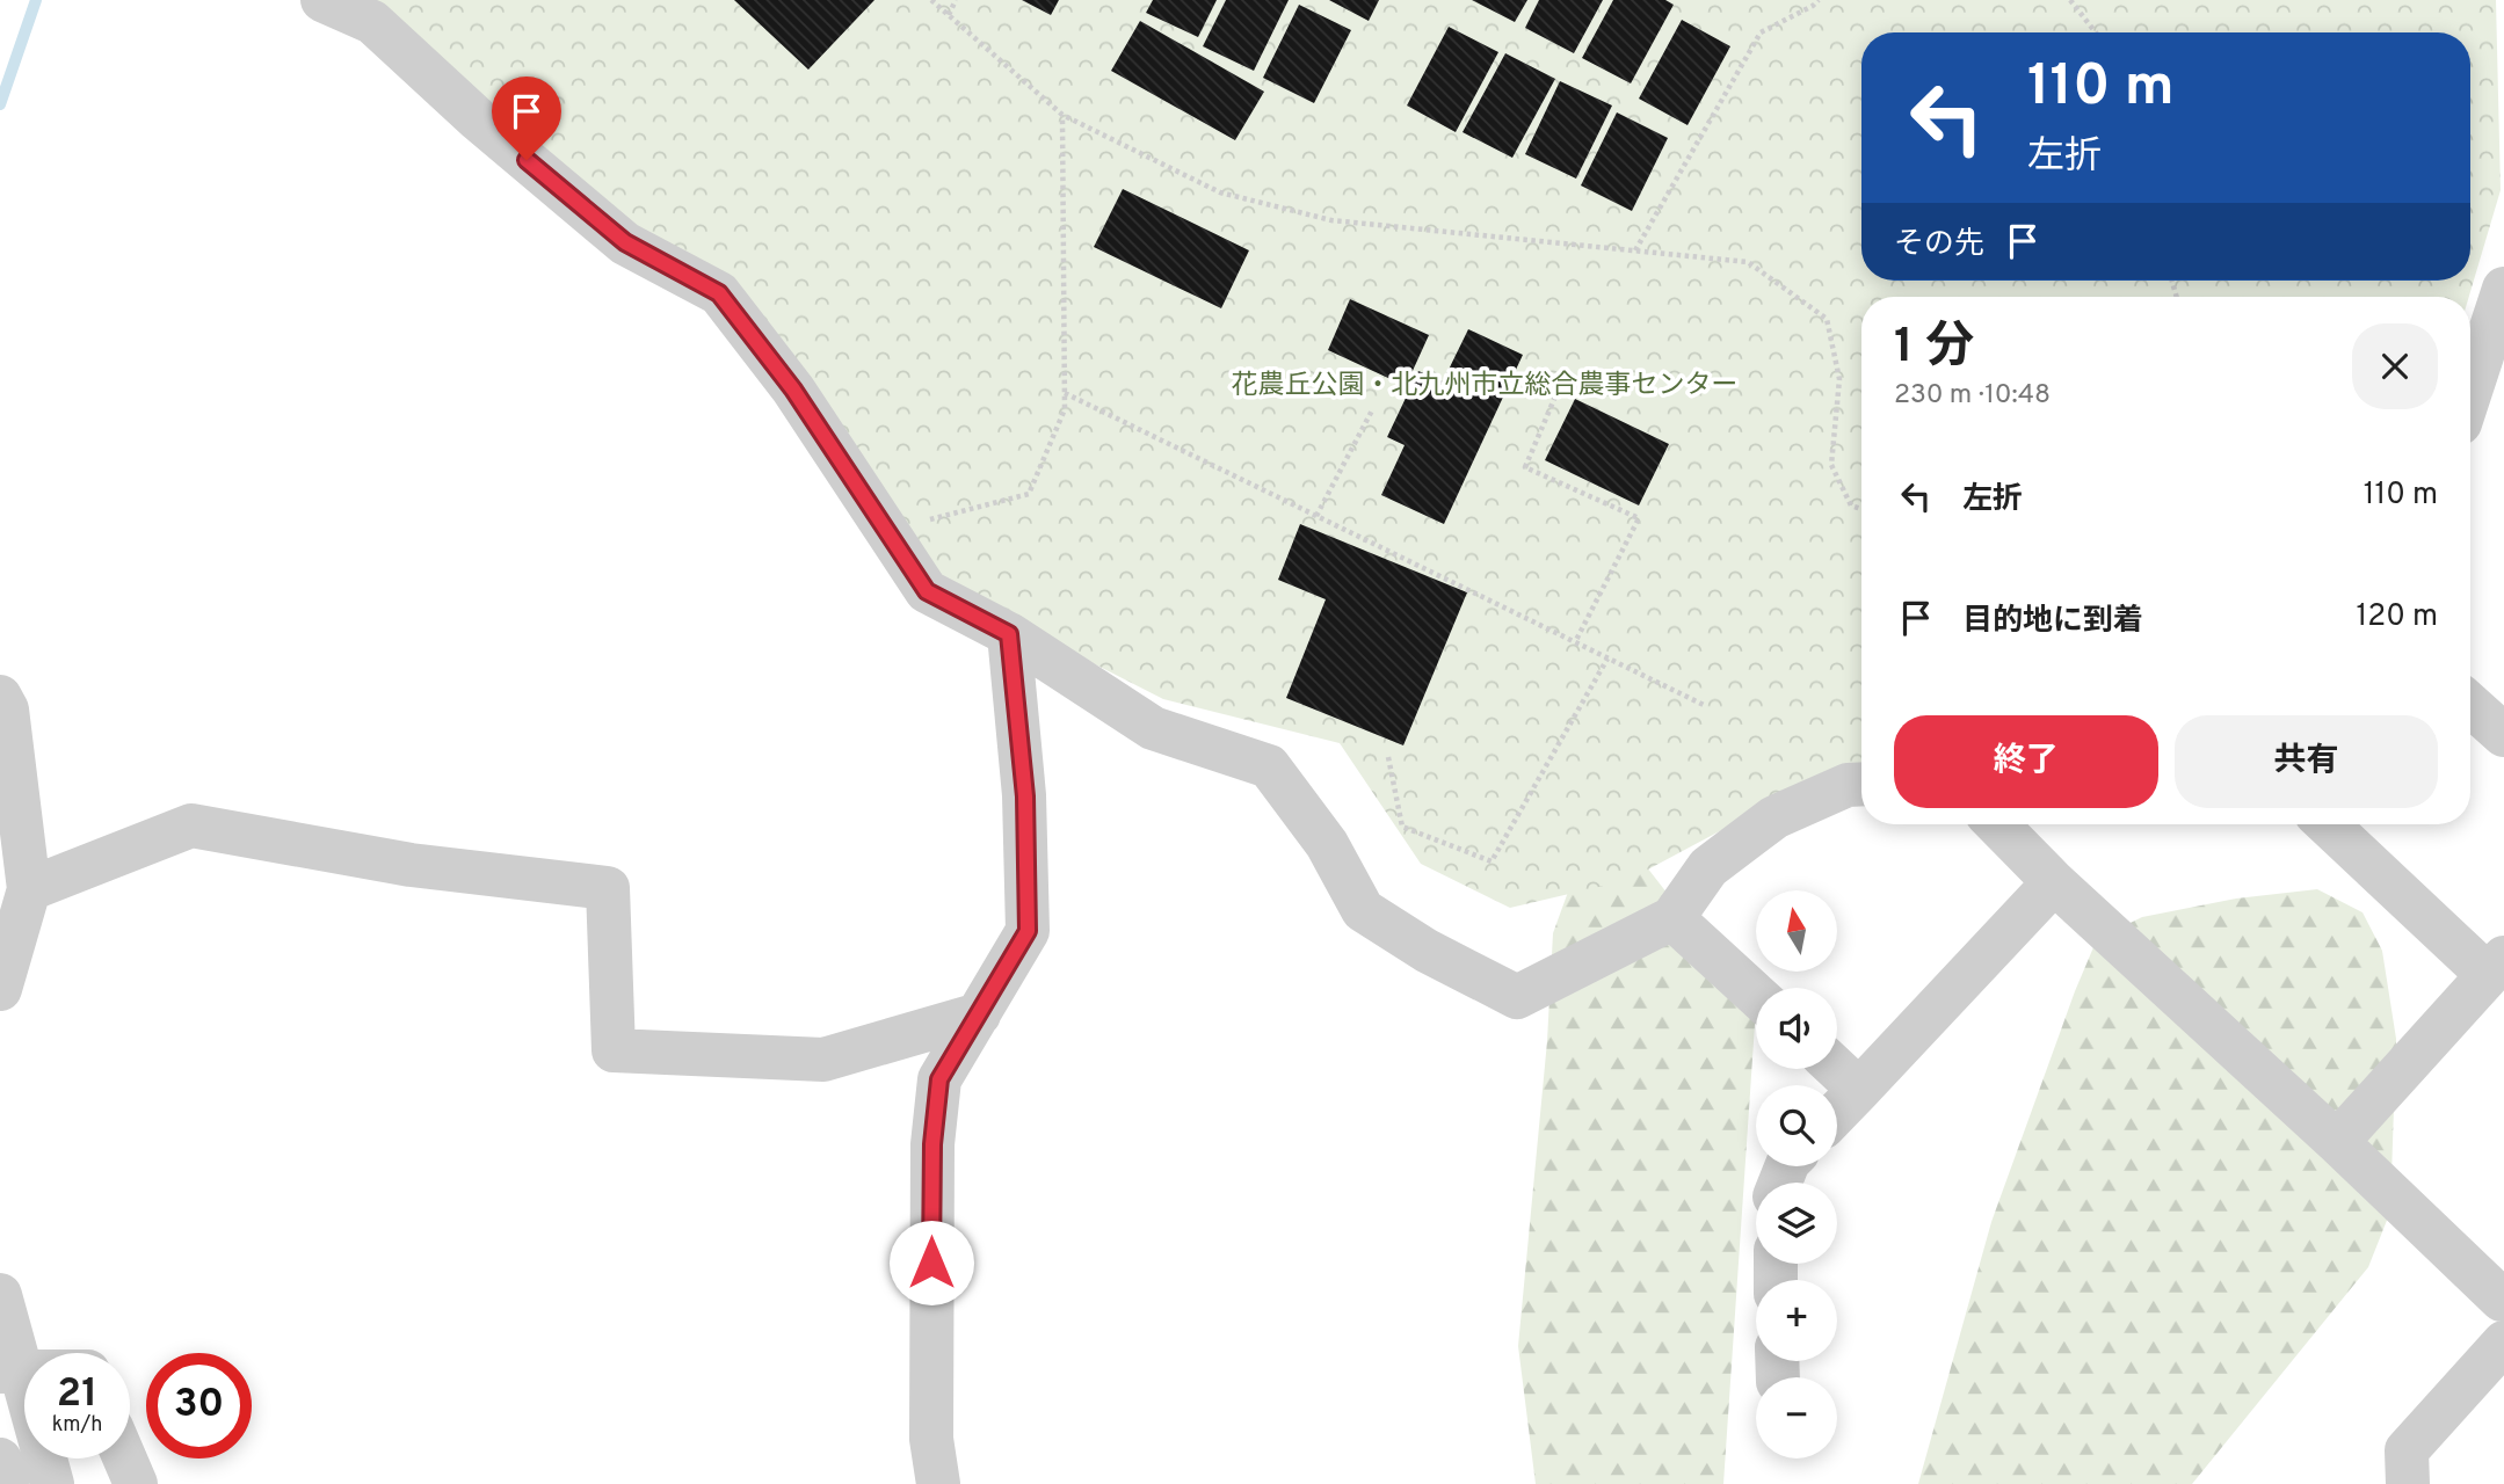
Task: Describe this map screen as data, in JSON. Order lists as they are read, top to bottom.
{
  "parks": ["花農丘公園・北九州市立総合農事センター"],
  "north": "top",
  "page": {
    "turn": ["110 m", "左折"],
    "then": "その先",
    "heading": ["1 分", "230 m · 10:48"],
    "list": [
      {
        "name": "左折",
        "value": "110 m"
      },
      {
        "name": "目的地に到着",
        "value": "120 m"
      }
    ],
    "buttons": ["終了", "共有"],
    "map_buttons": ["+", "−"],
    "speed": "21 km/h",
    "limit": "30"
  }
}
